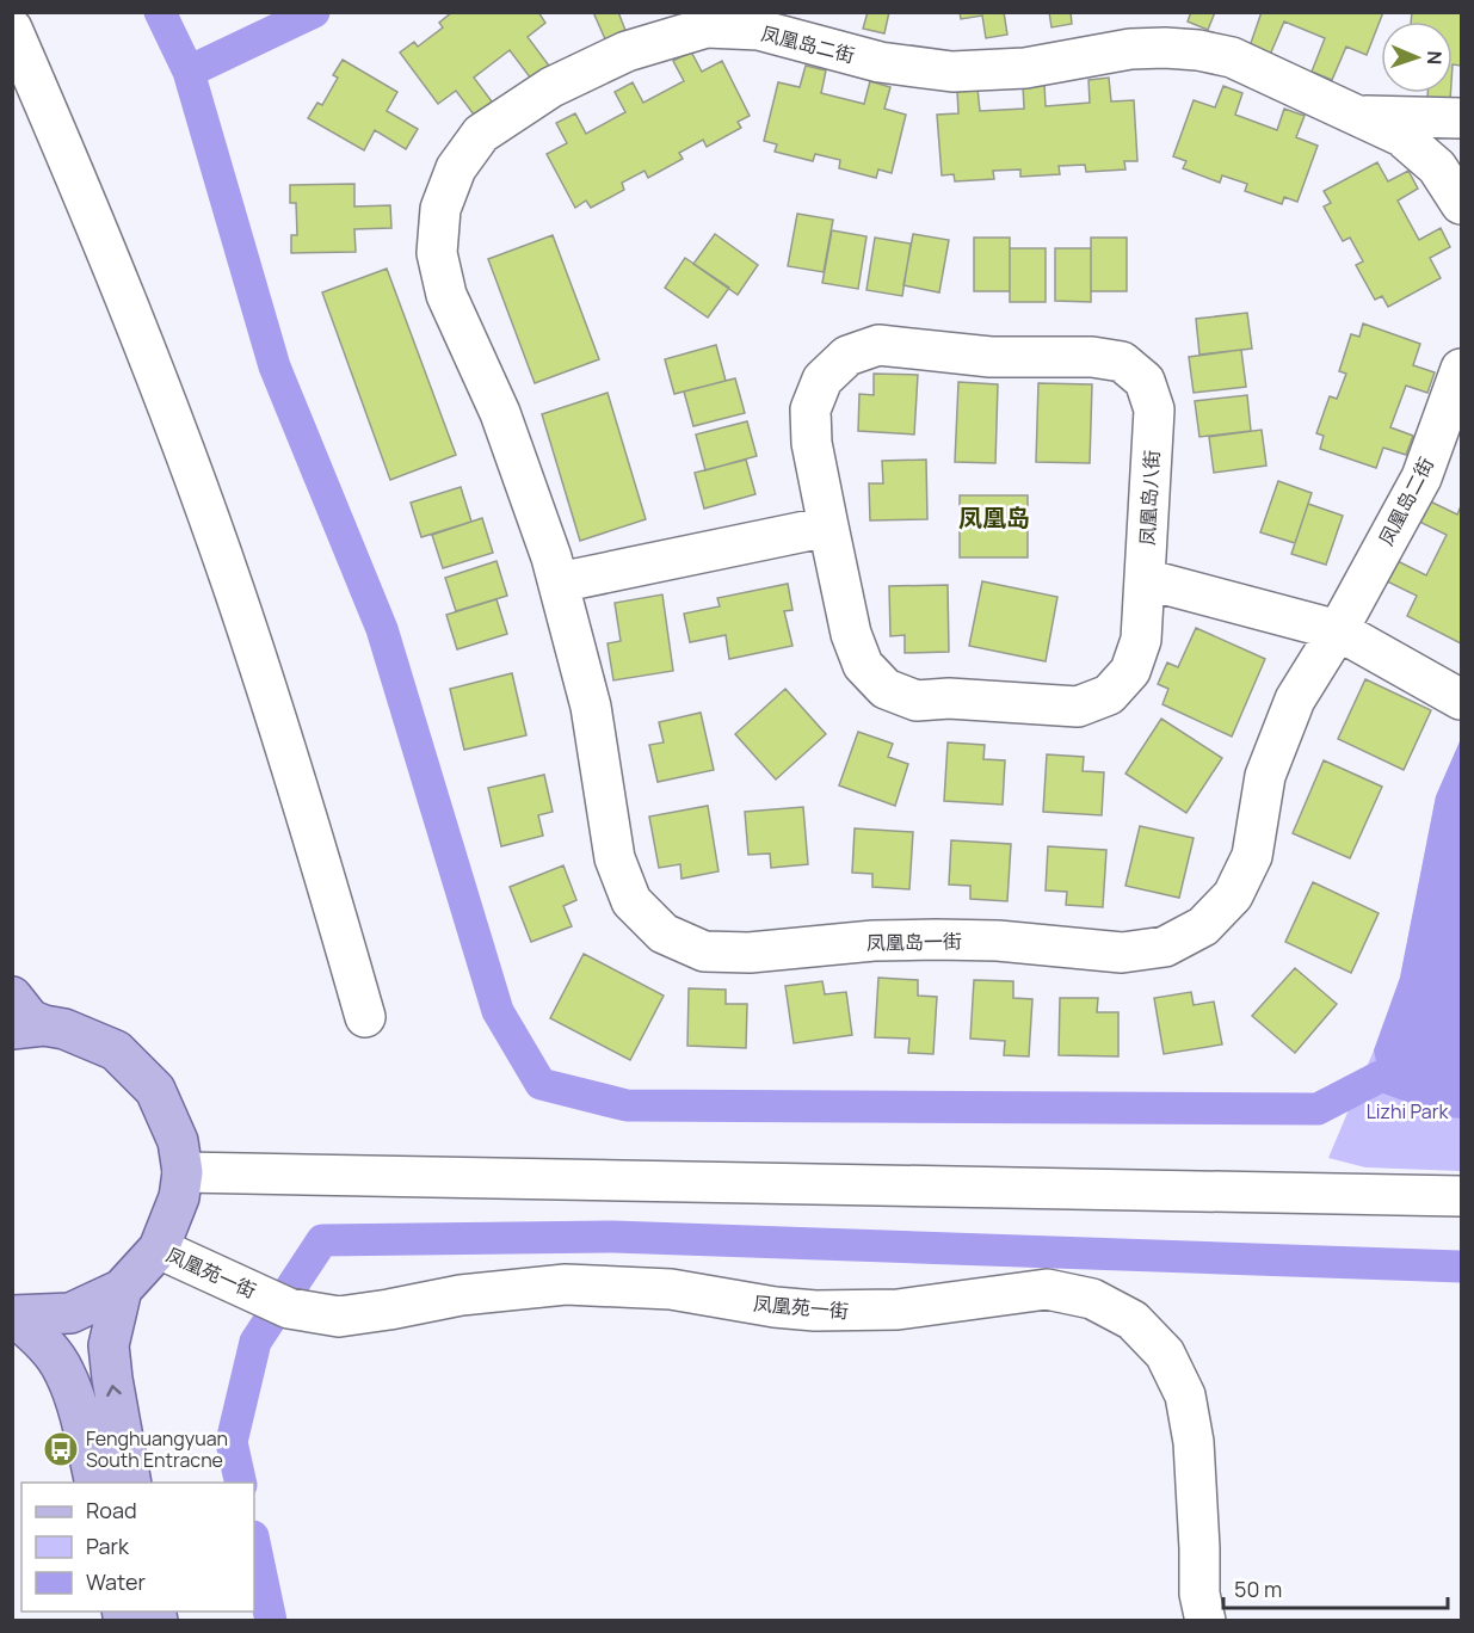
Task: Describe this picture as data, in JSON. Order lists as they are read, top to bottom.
{
  "streets": {
    "street": [
      "凤凰岛二街",
      "凤凰岛八街",
      "凤凰岛一街",
      "凤凰苑一街"
    ]
  },
  "crossings": [
    ["凤凰岛二街", "凤凰岛一街"]
  ],
  "districts": ["凤凰岛"],
  "parks": ["Lizhi Park"],
  "places": {
    "bus stop": ["Fenghuangyuan South Entracne"]
  },
  "legend": ["Road", "Park", "Water"],
  "scale_bar": "50 m",
  "north": "right"
}
